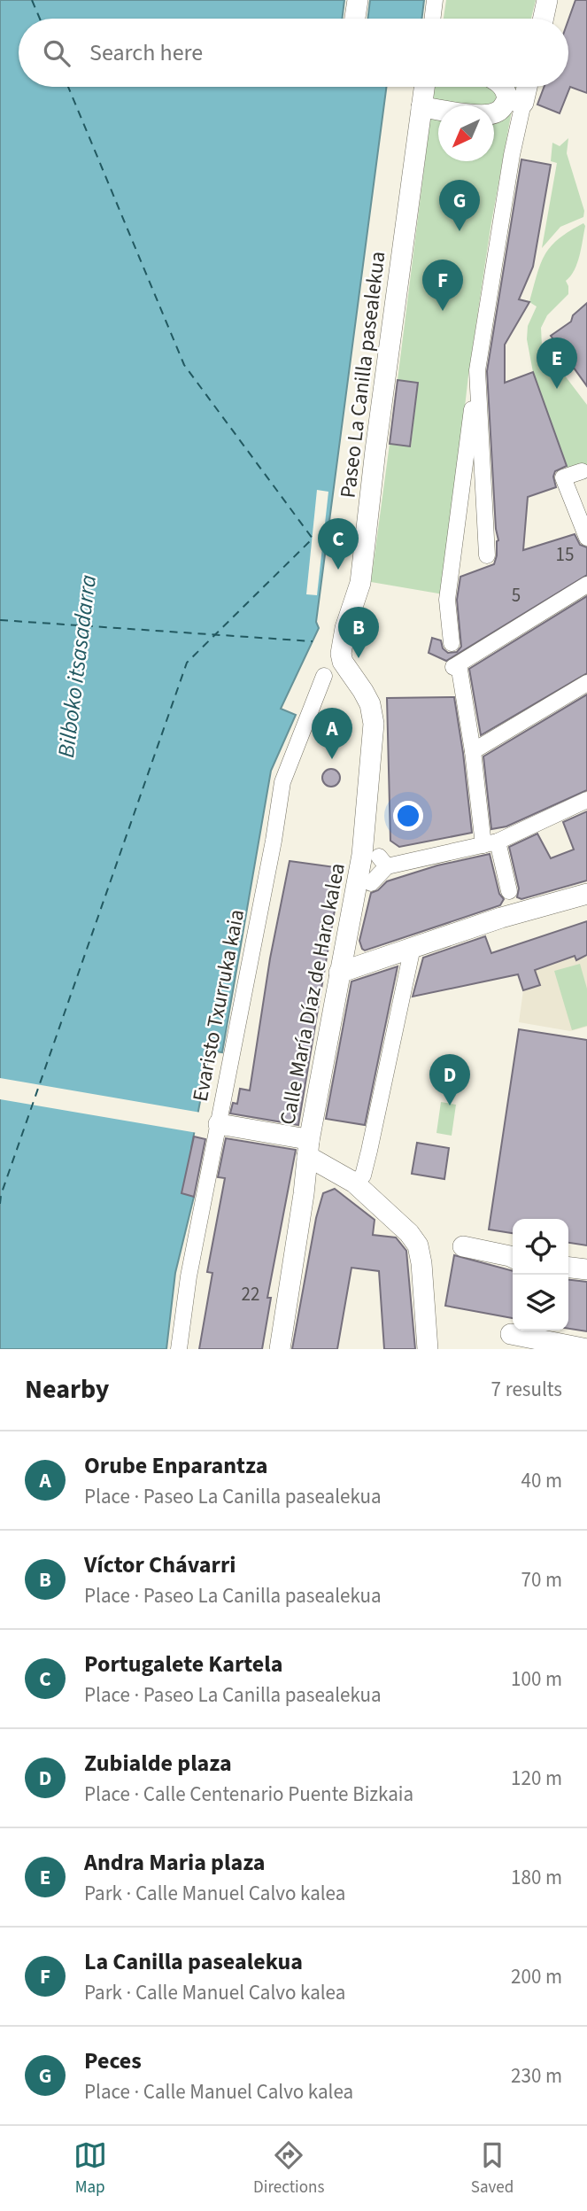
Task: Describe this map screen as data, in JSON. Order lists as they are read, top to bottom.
{
  "streets": {
    "street": ["Paseo La Canilla pasealekua", "Calle María Díaz de Haro kalea", "Evaristo Txurruka kaia"]
  },
  "crossings": [
    ["Paseo La Canilla pasealekua", "Calle María Díaz de Haro kalea"],
    ["Calle María Díaz de Haro kalea", "Evaristo Txurruka kaia"]
  ],
  "water": ["Bilboko itsasadarra"],
  "house_numbers": ["15", "5", "22"],
  "north": "bottom left",
  "page": {
    "search": "Search here",
    "pins": [
      "G",
      "F",
      "E",
      "C",
      "B",
      "A",
      "D"
    ],
    "heading": ["Nearby", "7 results"],
    "list": [
      {
        "mark": "A",
        "name": "Orube Enparantza",
        "note": "Place · Paseo La Canilla pasealekua",
        "value": "40 m"
      },
      {
        "mark": "B",
        "name": "Víctor Chávarri",
        "note": "Place · Paseo La Canilla pasealekua",
        "value": "70 m"
      },
      {
        "mark": "C",
        "name": "Portugalete Kartela",
        "note": "Place · Paseo La Canilla pasealekua",
        "value": "100 m"
      },
      {
        "mark": "D",
        "name": "Zubialde plaza",
        "note": "Place · Calle Centenario Puente Bizkaia",
        "value": "120 m"
      },
      {
        "mark": "E",
        "name": "Andra Maria plaza",
        "note": "Park · Calle Manuel Calvo kalea",
        "value": "180 m"
      },
      {
        "mark": "F",
        "name": "La Canilla pasealekua",
        "note": "Park · Calle Manuel Calvo kalea",
        "value": "200 m"
      },
      {
        "mark": "G",
        "name": "Peces",
        "note": "Place · Calle Manuel Calvo kalea",
        "value": "230 m"
      }
    ],
    "nav": ["Map", "Directions", "Saved"]
  }
}
